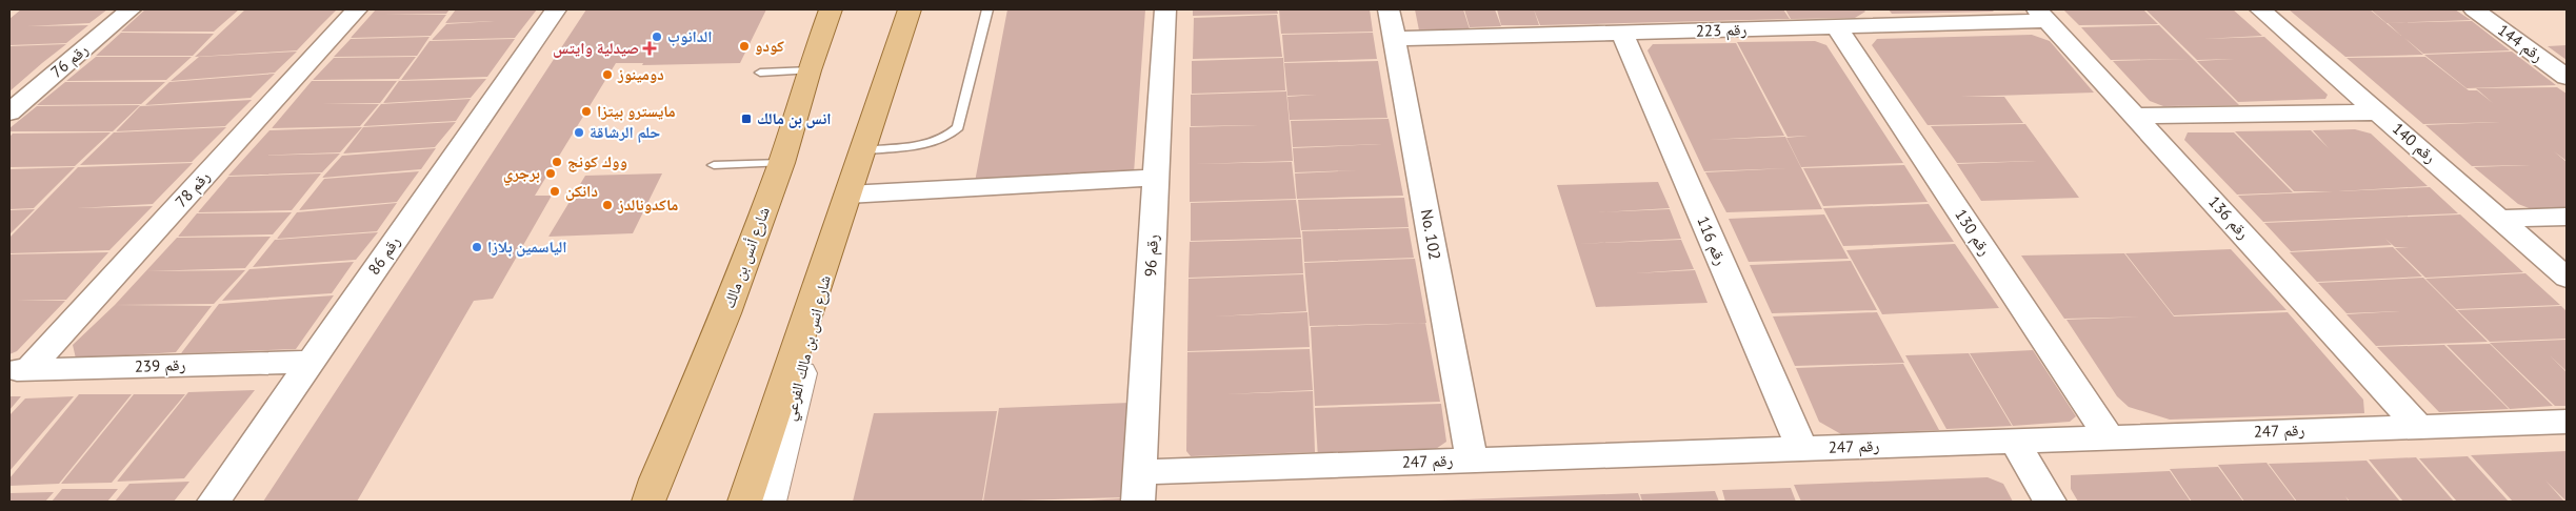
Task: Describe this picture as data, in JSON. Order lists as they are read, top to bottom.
{
  "streets": {
    "main road": ["شارع أنس بن مالك", "شارع انس بن مالك الفرعي"],
    "street": [
      "رقم 223",
      "رقم 144",
      "رقم 76",
      "رقم 140",
      "رقم 78",
      "رقم 136",
      "رقم 130",
      "No. 102",
      "رقم 116",
      "رقم 86",
      "رقم 96",
      "رقم 239",
      "رقم 247"
    ]
  },
  "crossings": [
    ["رقم 223", "رقم 136"],
    ["رقم 223", "رقم 130"],
    ["رقم 223", "No. 102"],
    ["رقم 223", "رقم 116"],
    ["رقم 78", "رقم 239"],
    ["رقم 136", "رقم 247"],
    ["رقم 130", "رقم 247"],
    ["No. 102", "رقم 247"],
    ["رقم 116", "رقم 247"],
    ["رقم 86", "رقم 239"],
    ["رقم 96", "رقم 247"]
  ],
  "places": {
    "other": [
      "الدانوب",
      "كودو",
      "دومينوز",
      "مايسترو بيتزا",
      "حلم الرشاقة",
      "ووك كونج",
      "برجري",
      "دانكن",
      "ماكدونالدز",
      "الياسمين بلازا"
    ],
    "health": ["صيدلية وايتس"],
    "transit": ["انس بن مالك"]
  }
}
